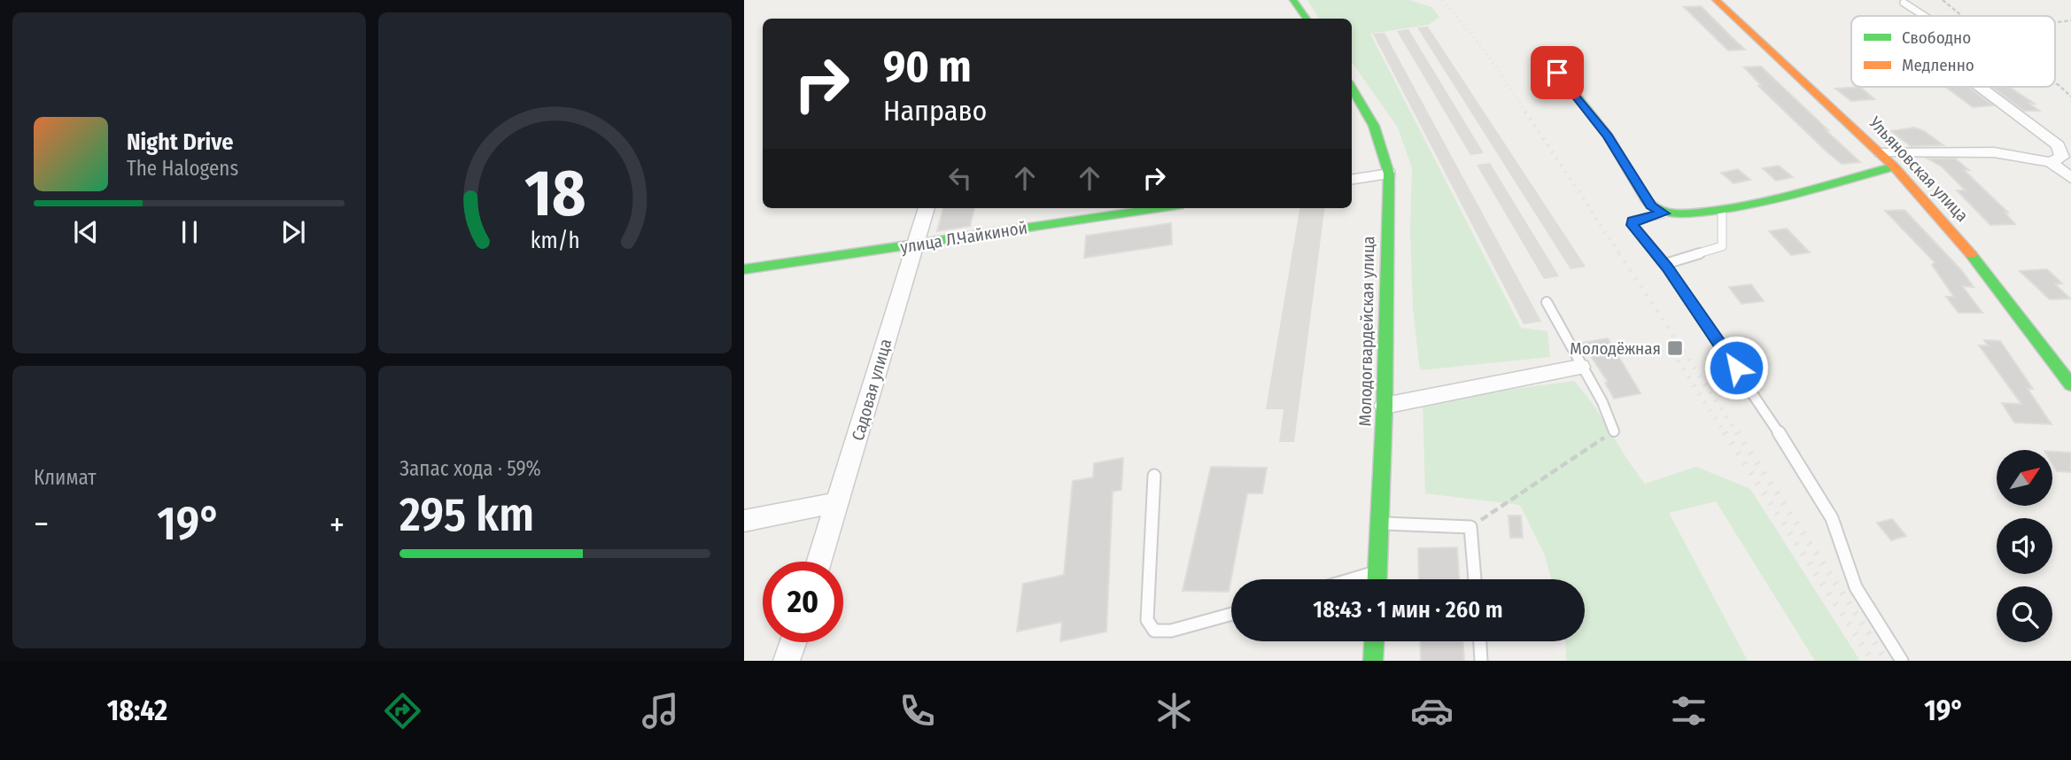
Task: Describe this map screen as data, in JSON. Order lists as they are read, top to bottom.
{
  "streets": {
    "street": [
      "Ульяновская улица",
      "улица Л.Чайкиной",
      "Молодогвардейская улица",
      "Садовая улица"
    ]
  },
  "crossings": [
    ["улица Л.Чайкиной", "Садовая улица"]
  ],
  "places": {
    "transit": ["Молодёжная"]
  },
  "legend": ["Свободно", "Медленно"],
  "north": "top right",
  "page": {
    "turn": ["90 m", "Направо"],
    "song": ["Night Drive", "The Halogens"],
    "tile": [
      "Климат",
      ["Запас хода · 59%", "295 km"]
    ],
    "heat": ["−", "19°", "+"],
    "limit": "20",
    "trip": "18:43 · 1 мин · 260 m",
    "tabs": ["18:42", "19°"],
    "gauge": ["18", "km/h"]
  }
}
